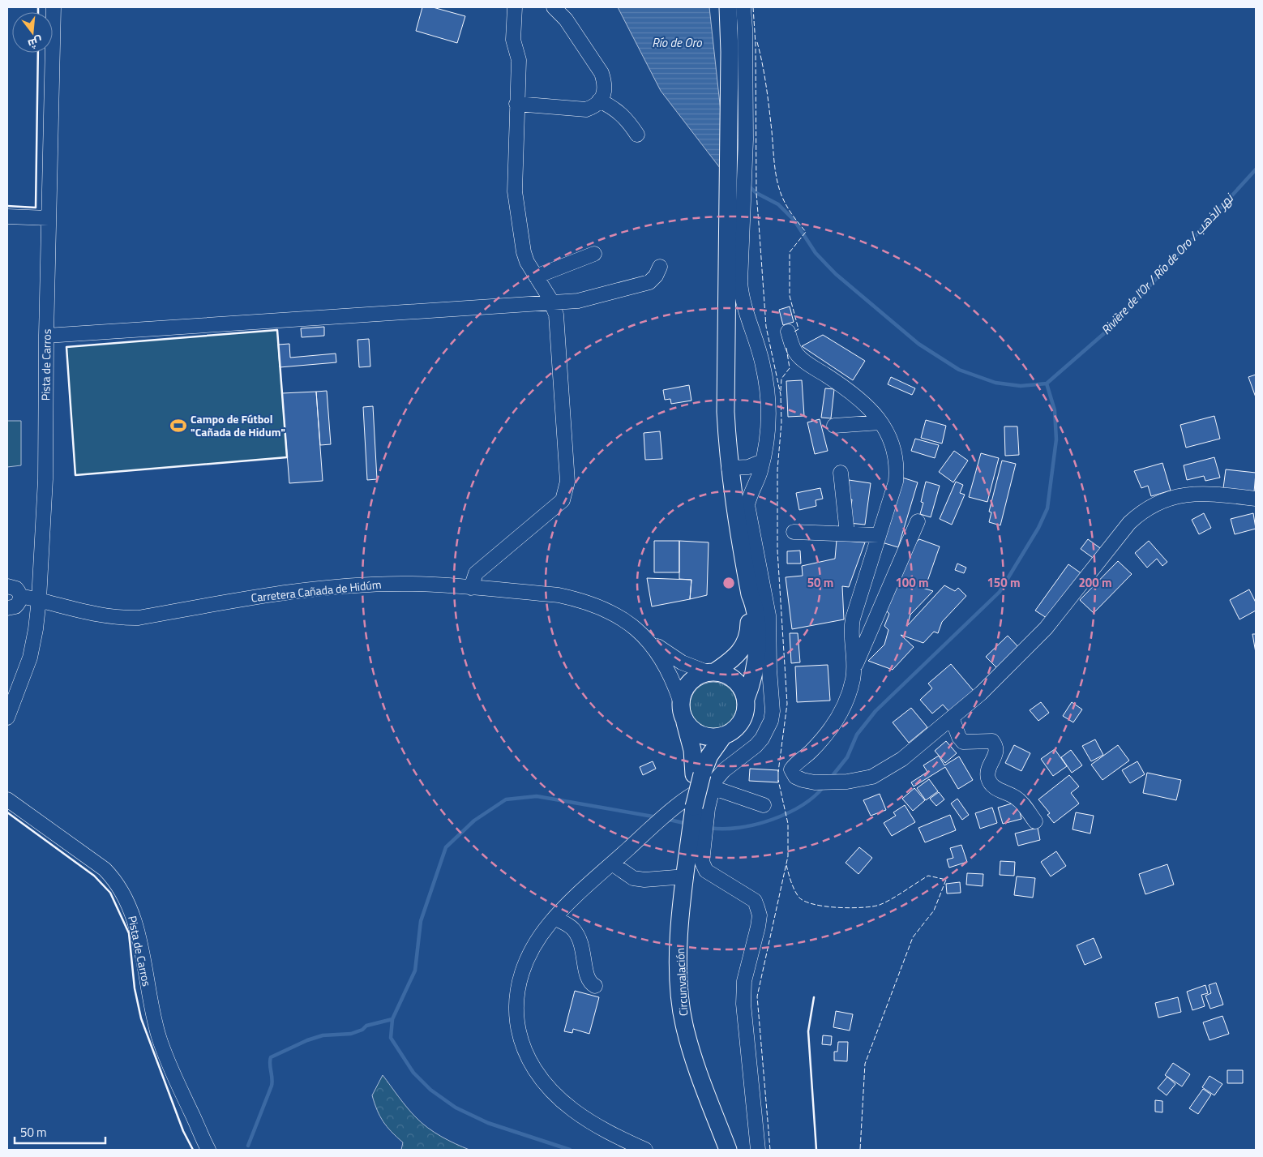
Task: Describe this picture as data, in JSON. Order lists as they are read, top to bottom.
{
  "streets": {
    "main road": ["Circunvalación"],
    "street": ["Pista de Carros", "Carretera Cañada de Hidúm"]
  },
  "crossings": [
    ["Pista de Carros", "Carretera Cañada de Hidúm"]
  ],
  "water": ["Río de Oro", "Rivière de l'Or / Río de Oro / نهر الذهب"],
  "places": {
    "sports": ["Campo de Fútbol \"Cañada de Hidum\""]
  },
  "scale_bar": "50 m",
  "north": "bottom",
  "rings": [
    "50 m",
    "100 m",
    "150 m",
    "200 m"
  ]
}
